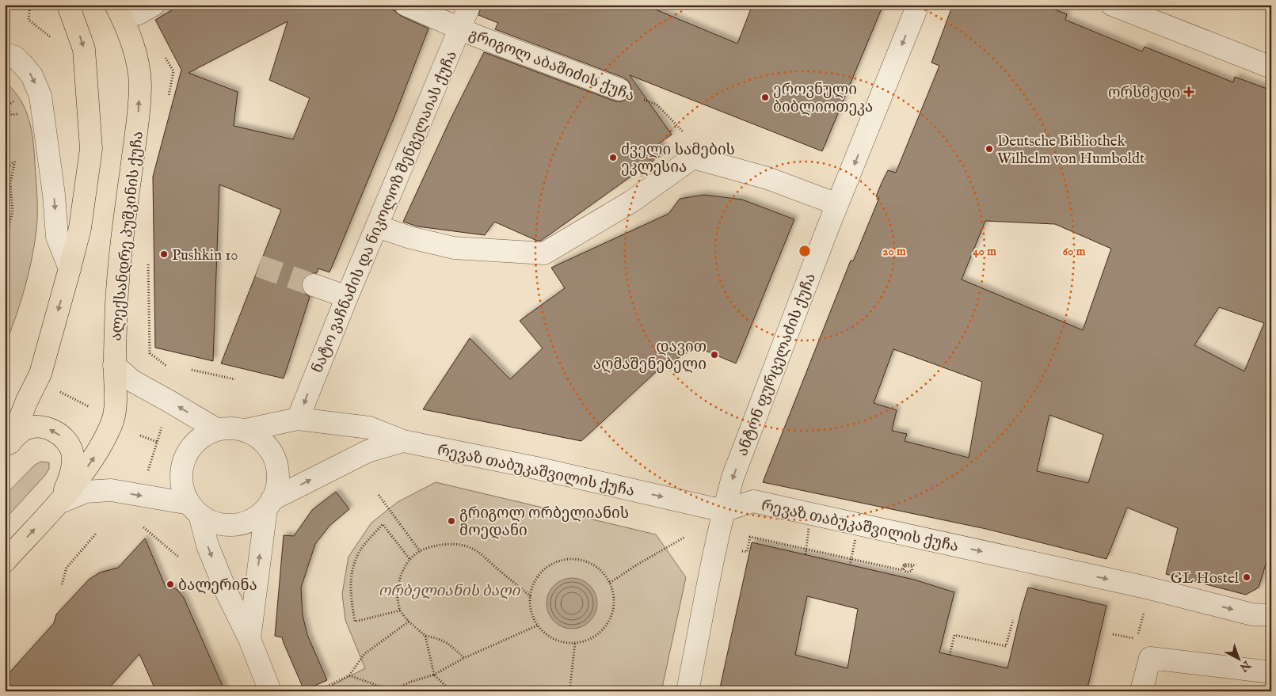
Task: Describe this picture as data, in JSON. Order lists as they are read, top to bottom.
{
  "streets": {
    "main road": ["ალექსანდრე პუშკინის ქუჩა"],
    "street": [
      "გრიგოლ აბაშიძის ქუჩა",
      "ნატო ვაჩნაძის და ნიკოლოზ შენგელაიას ქუჩა",
      "ანტონ ფურცელაძის ქუჩა",
      "რევაზ თაბუკაშვილის ქუჩა"
    ]
  },
  "crossings": [
    ["გრიგოლ აბაშიძის ქუჩა", "ნატო ვაჩნაძის და ნიკოლოზ შენგელაიას ქუჩა"],
    ["ნატო ვაჩნაძის და ნიკოლოზ შენგელაიას ქუჩა", "რევაზ თაბუკაშვილის ქუჩა"],
    ["ანტონ ფურცელაძის ქუჩა", "რევაზ თაბუკაშვილის ქუჩა"]
  ],
  "one_way": ["ანტონ ფურცელაძის ქუჩა", "რევაზ თაბუკაშვილის ქუჩა"],
  "parks": ["ორბელიანის ბაღი"],
  "places": {
    "health": ["ორსმედი"],
    "other": [
      "ეროვნული ბიბლიოთეკა",
      "Deutsche Bibliothek Wilhelm von Humboldt",
      "ძველი სამების ეკლესია",
      "Pushkin 10",
      "დავით აღმაშენებელი",
      "გრიგოლ ორბელიანის მოედანი",
      "GL Hostel",
      "ბალერინა"
    ]
  },
  "north": "bottom right",
  "rings": ["20 m", "40 m", "60 m"]
}
